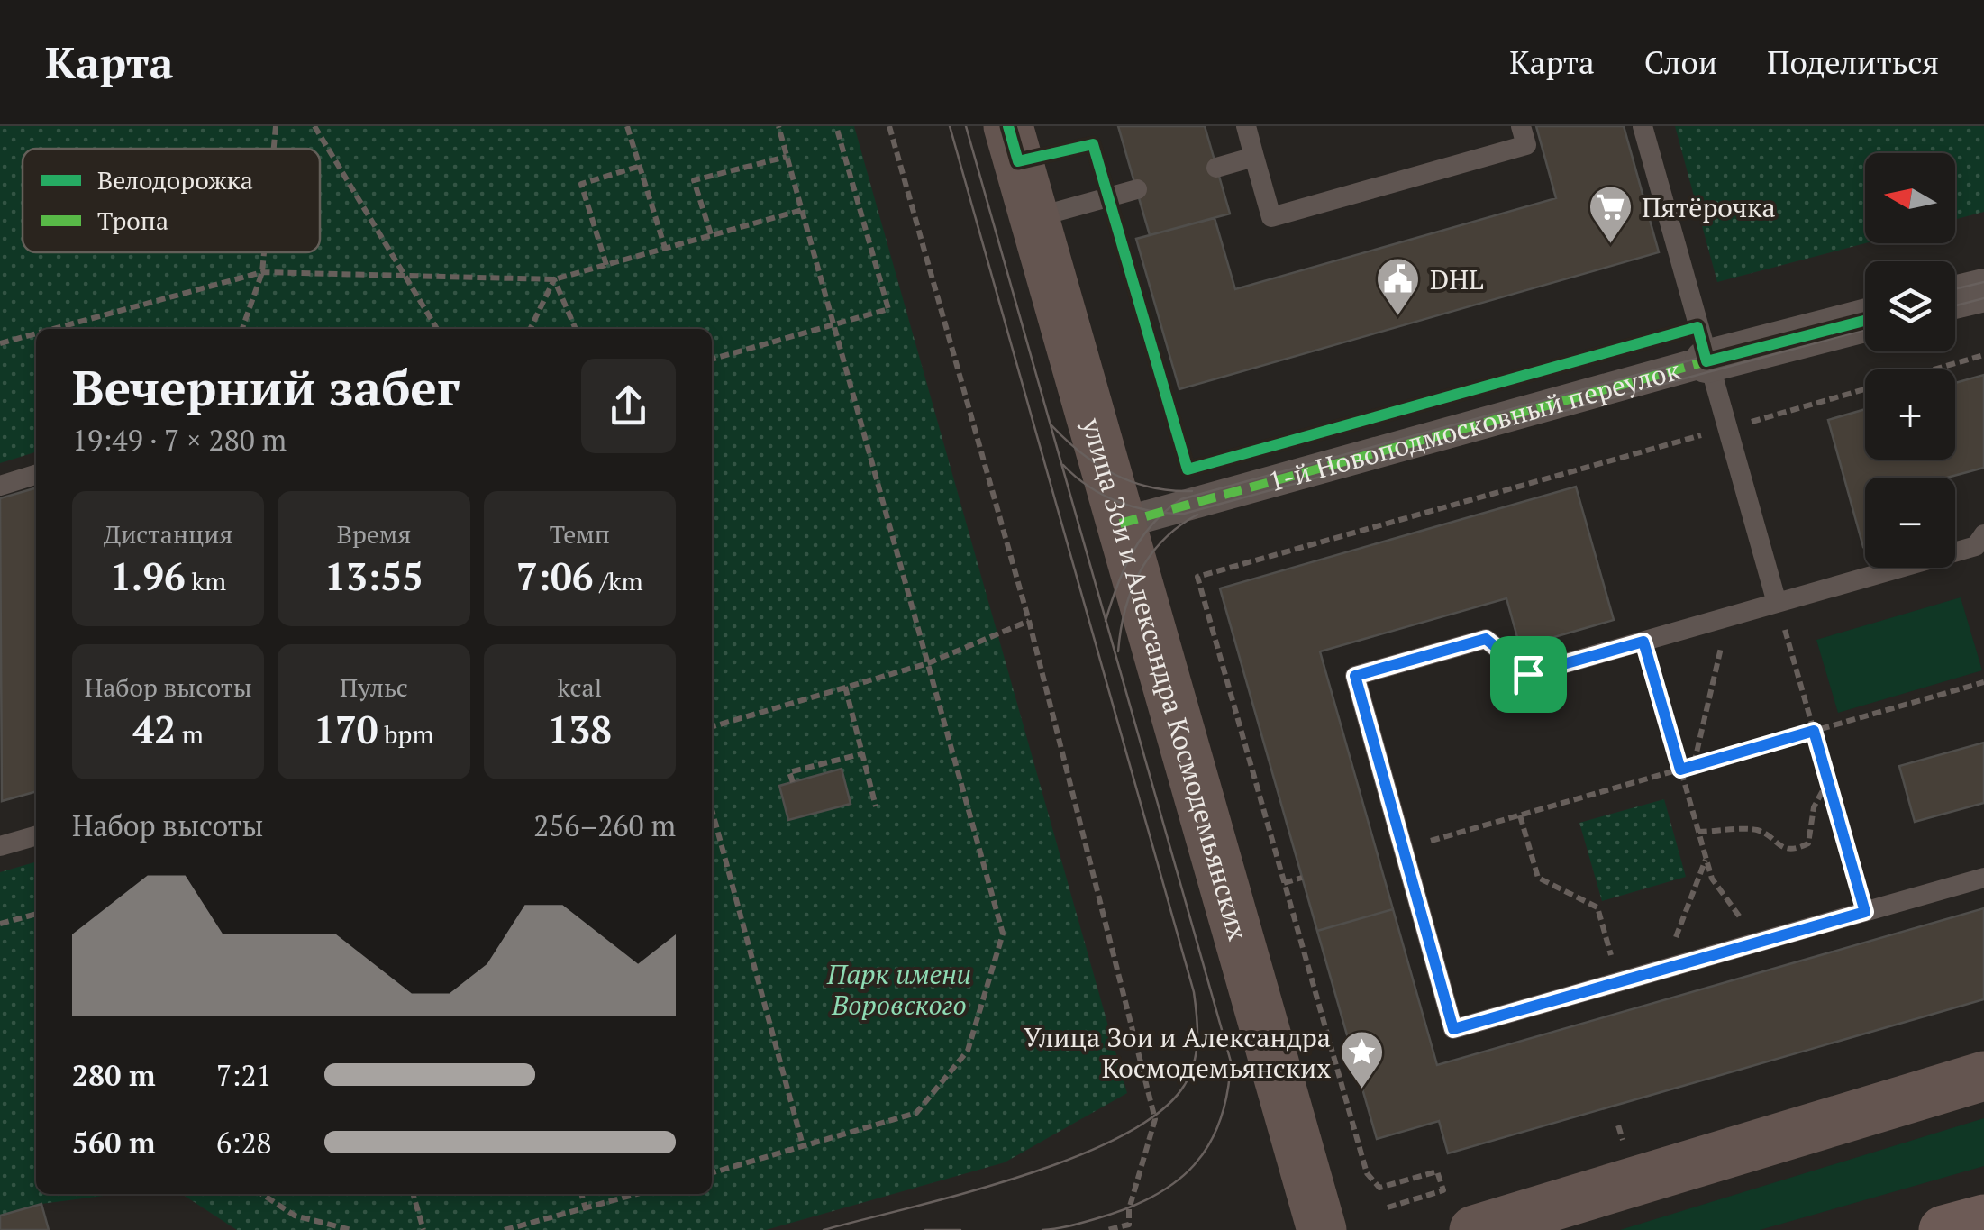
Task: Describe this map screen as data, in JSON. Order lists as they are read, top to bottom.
{
  "streets": {
    "main road": ["улица Зои и Александра Космодемьянских"],
    "street": ["1-й Новоподмосковный переулок"]
  },
  "crossings": [
    ["1-й Новоподмосковный переулок", "улица Зои и Александра Космодемьянских"]
  ],
  "parks": ["Парк имени Воровского"],
  "places": {
    "supermarket": ["Пятёрочка"],
    "public building": ["DHL"],
    "place": ["Улица Зои и Александра Космодемьянских"]
  },
  "legend": ["Велодорожка", "Тропа"],
  "north": "left",
  "page": {
    "header": "Карта",
    "nav": ["Карта", "Слои", "Поделиться"],
    "map_buttons": ["+", "−"],
    "heading": ["Вечерний забег", "19:49 · 7 × 280 m"],
    "stats": [
      ["Дистанция", "1.96 km"],
      ["Время", "13:55"],
      ["Темп", "7:06 /km"],
      ["Набор высоты", "42 m"],
      ["Пульс", "170 bpm"],
      ["kcal", "138"]
    ],
    "chart": ["Набор высоты", "256–260 m"],
    "list": [
      {
        "name": "280 m",
        "note": "7:21"
      },
      {
        "name": "560 m",
        "note": "6:28"
      }
    ]
  }
}
